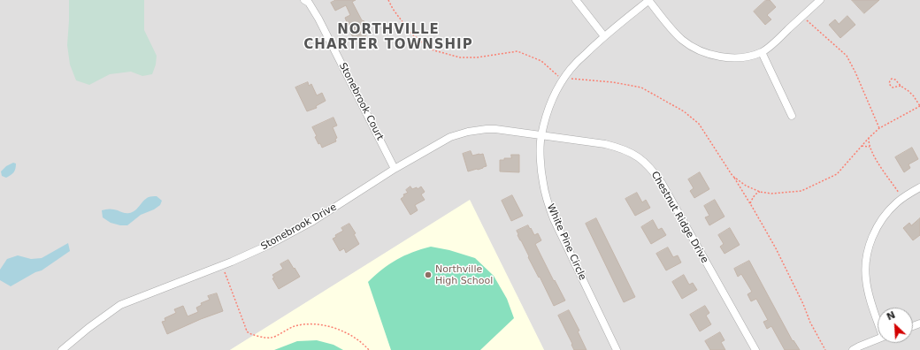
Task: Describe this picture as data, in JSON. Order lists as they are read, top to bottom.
{
  "streets": {
    "street": [
      "Stonebrook Court",
      "Chestnut Ridge Drive",
      "Stonebrook Drive",
      "White Pine Circle"
    ]
  },
  "crossings": [
    ["Stonebrook Court", "Stonebrook Drive"],
    ["Chestnut Ridge Drive", "Stonebrook Drive"],
    ["Chestnut Ridge Drive", "White Pine Circle"],
    ["Stonebrook Drive", "White Pine Circle"]
  ],
  "districts": ["NORTHVILLE CHARTER TOWNSHIP"],
  "places": ["Northville High School"],
  "north": "top left"
}
